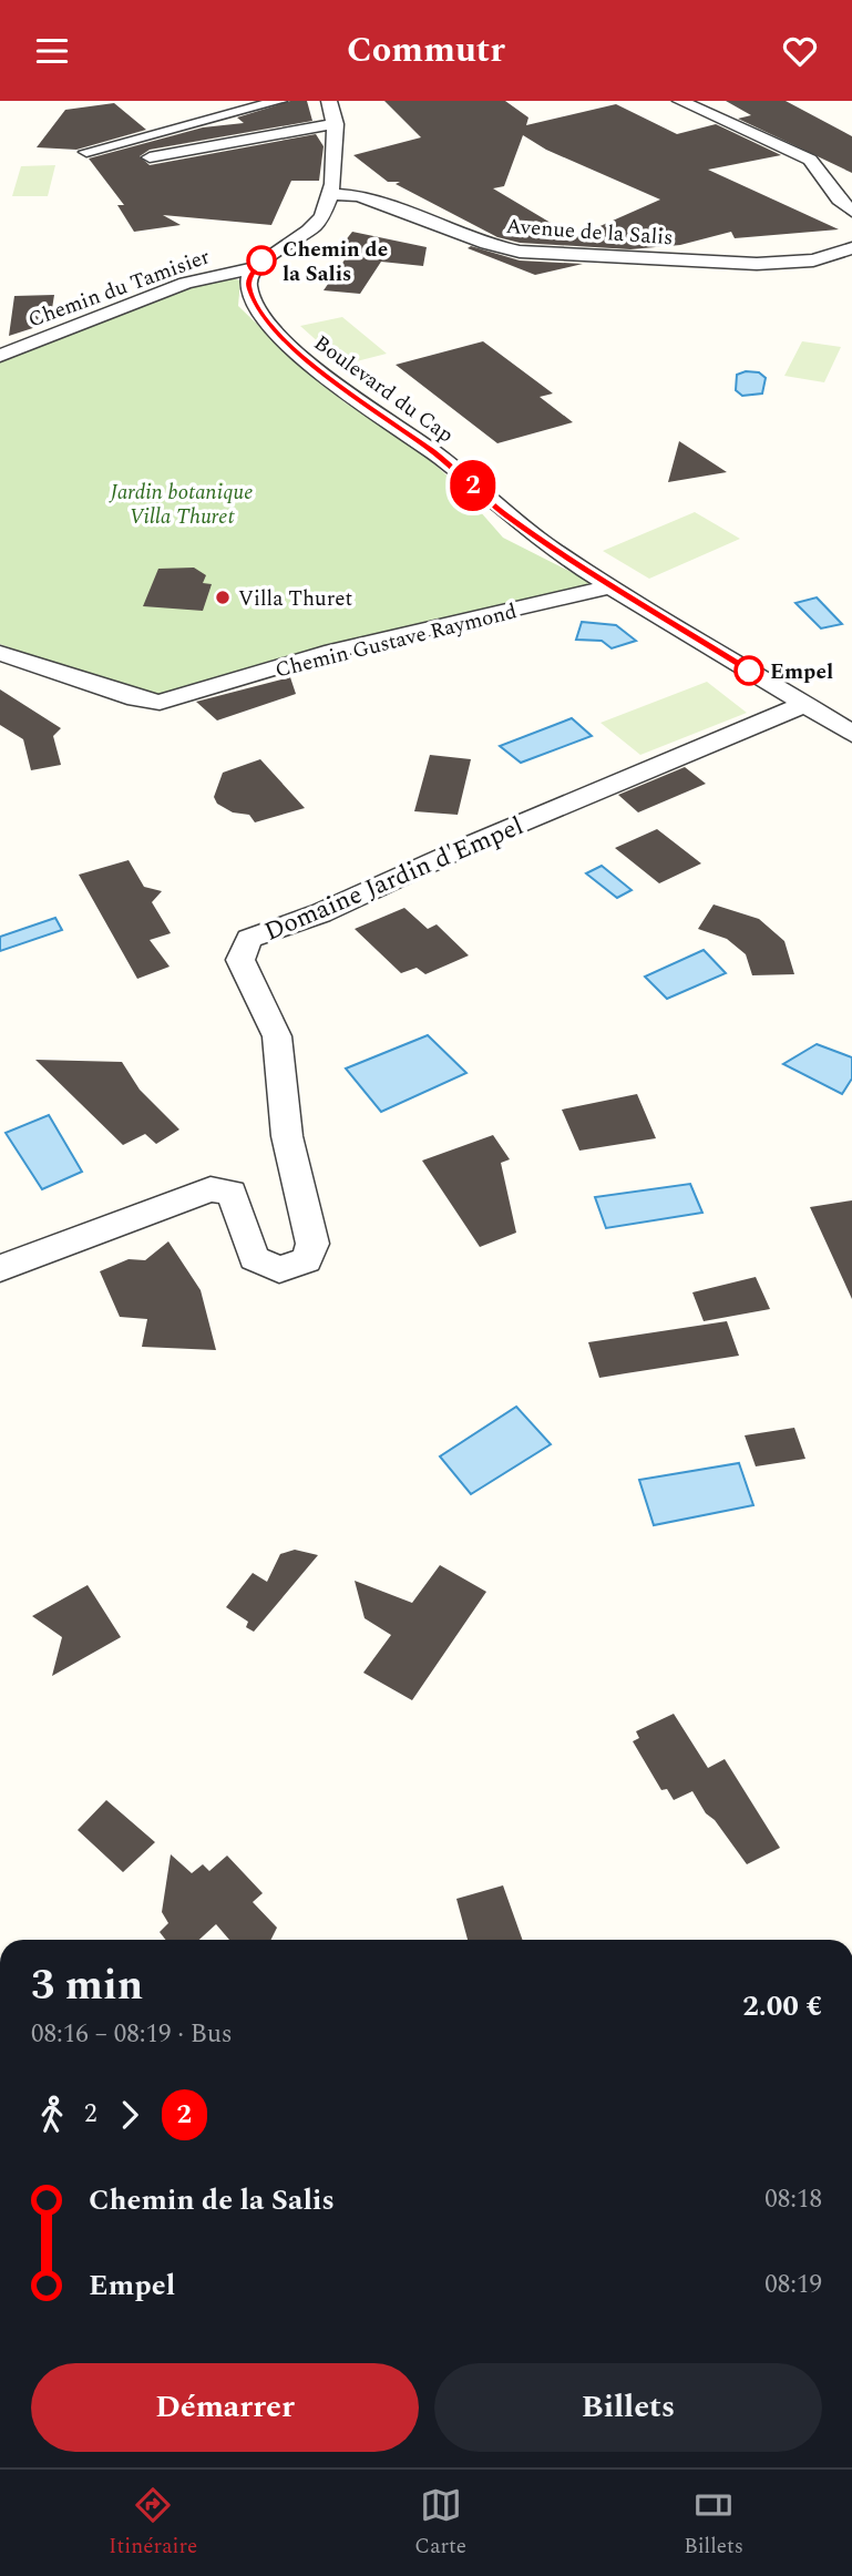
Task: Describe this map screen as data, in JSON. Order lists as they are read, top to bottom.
{
  "streets": {
    "street": [
      "Avenue de la Salis",
      "Chemin du Tamisier",
      "Boulevard du Cap",
      "Chemin Gustave Raymond",
      "Domaine Jardin d'Empel"
    ]
  },
  "crossings": [
    ["Chemin du Tamisier", "Boulevard du Cap"],
    ["Boulevard du Cap", "Chemin Gustave Raymond"],
    ["Boulevard du Cap", "Domaine Jardin d'Empel"]
  ],
  "parks": ["Jardin botanique Villa Thuret"],
  "places": ["Chemin de la Salis", "Villa Thuret", "Empel"],
  "lines": ["bus line 2"],
  "page": {
    "header": "Commutr",
    "on_map": "2",
    "heading": ["3 min", "08:16 – 08:19 · Bus", "2.00 €"],
    "legs": ["2", "2"],
    "list": [
      {
        "name": "Chemin de la Salis",
        "value": "08:18"
      },
      {
        "name": "Empel",
        "value": "08:19"
      }
    ],
    "buttons": ["Démarrer", "Billets"],
    "tabs": ["Itinéraire", "Carte", "Billets"]
  }
}
